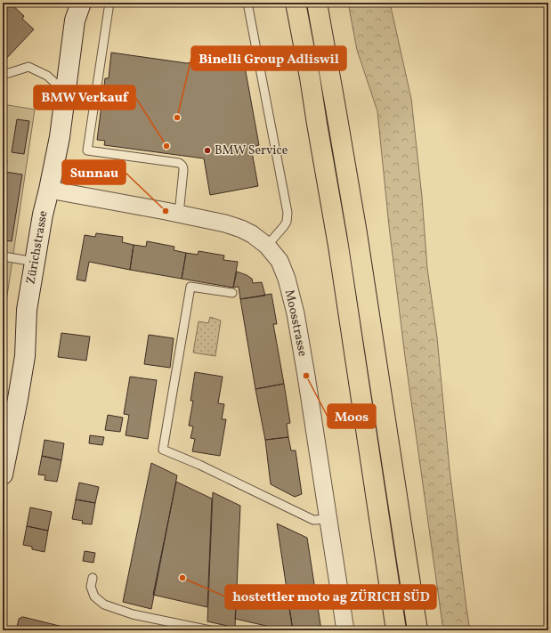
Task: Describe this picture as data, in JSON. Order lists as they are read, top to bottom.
{
  "streets": {
    "main road": ["Zürichstrasse"],
    "street": ["Moosstrasse"]
  },
  "crossings": [
    ["Zürichstrasse", "Moosstrasse"]
  ],
  "places": [
    "Binelli Group Adliswil",
    "BMW Verkauf",
    "BMW Service",
    "Sunnau",
    "Moos",
    "hostettler moto ag ZÜRICH SÜD"
  ]
}
